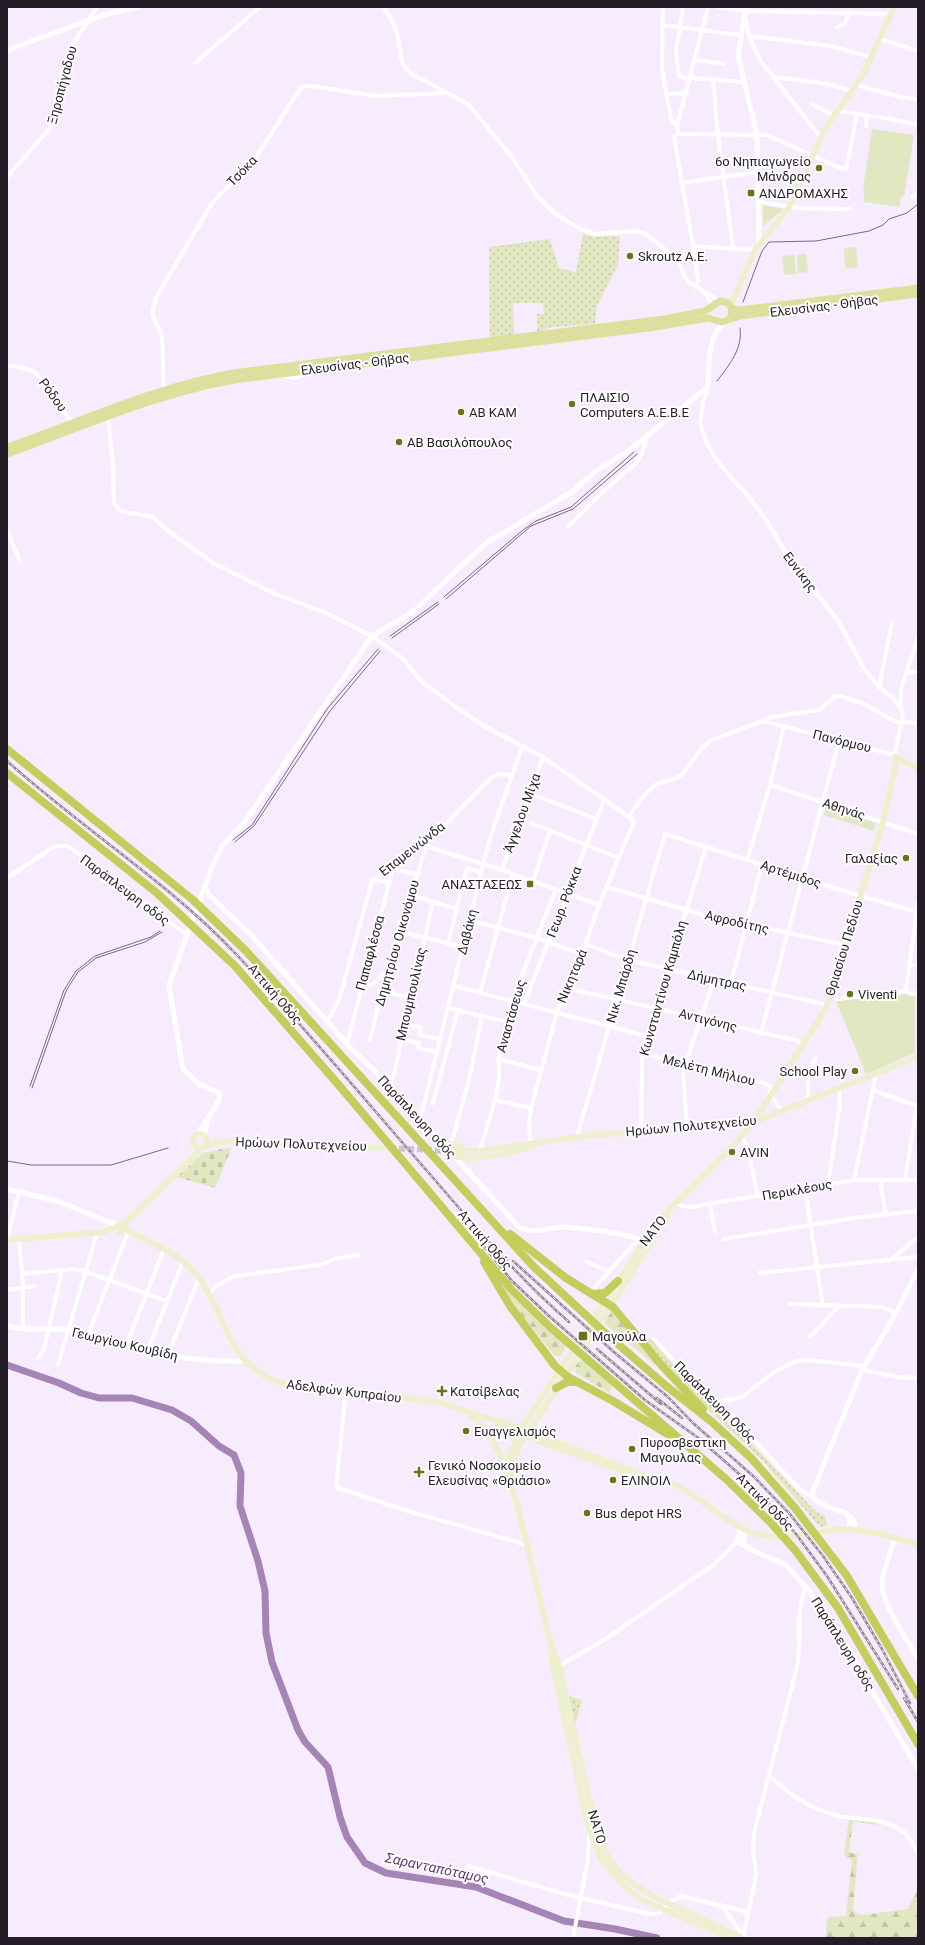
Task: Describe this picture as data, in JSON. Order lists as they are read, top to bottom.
{
  "streets": {
    "highway": ["Αττική Οδός"],
    "main road": [
      "Ελευσίνας - Θήβας",
      "Πανόρμου",
      "Θριασίου Πεδίου",
      "Ηρώων Πολυτεχνείου",
      "ΝΑΤΟ",
      "Αδελφών Κυπραίου"
    ],
    "street": [
      "Ξηροπήγαδου",
      "Τσόκα",
      "Ρόδου",
      "Ευνίκης",
      "Αθηνάς",
      "Άγγελου Μίχα",
      "Επαμεινώνδα",
      "Αρτέμιδος",
      "Παράπλευρη οδός",
      "Γεωρ. Ρόκκα",
      "Αφροδίτης",
      "Δαβάκη",
      "Δημητρίου Οικονόμου",
      "Παπαφλέσσα",
      "Νικηταρά",
      "Δήμητρας",
      "Νικ. Μπάρδη",
      "Κωνσταντίνου Καμπόλη",
      "Μπουμπουλίνας",
      "Αναστάσεως",
      "Αντιγόνης",
      "Μελέτη Μήλιου",
      "Περικλέους",
      "Γεωργίου Κουβίδη",
      "Παράπλευρη Οδός"
    ]
  },
  "crossings": [
    ["Τσόκα", "Ελευσίνας - Θήβας"],
    ["Ελευσίνας - Θήβας", "Ρόδου"],
    ["Πανόρμου", "Θριασίου Πεδίου"],
    ["Αθηνάς", "Θριασίου Πεδίου"],
    ["Επαμεινώνδα", "Παράπλευρη οδός"],
    ["Επαμεινώνδα", "Δαβάκη"],
    ["Επαμεινώνδα", "Παπαφλέσσα"],
    ["Αρτέμιδος", "Θριασίου Πεδίου"],
    ["Αρτέμιδος", "Νικ. Μπάρδη"],
    ["Αρτέμιδος", "Κωνσταντίνου Καμπόλη"],
    ["Παράπλευρη οδός", "Δαβάκη"],
    ["Παράπλευρη οδός", "Παπαφλέσσα"],
    ["Παράπλευρη οδός", "Μπουμπουλίνας"],
    ["Παράπλευρη οδός", "Ηρώων Πολυτεχνείου"],
    ["Παράπλευρη οδός", "ΝΑΤΟ"],
    ["Αφροδίτης", "Θριασίου Πεδίου"],
    ["Αφροδίτης", "Νικηταρά"],
    ["Αφροδίτης", "Νικ. Μπάρδη"],
    ["Αφροδίτης", "Κωνσταντίνου Καμπόλη"],
    ["Θριασίου Πεδίου", "Δήμητρας"],
    ["Θριασίου Πεδίου", "Αντιγόνης"],
    ["Θριασίου Πεδίου", "Μελέτη Μήλιου"],
    ["Θριασίου Πεδίου", "Ηρώων Πολυτεχνείου"],
    ["Θριασίου Πεδίου", "Περικλέους"],
    ["Θριασίου Πεδίου", "ΝΑΤΟ"],
    ["Νικηταρά", "Δήμητρας"],
    ["Νικηταρά", "Αντιγόνης"],
    ["Νικηταρά", "Ηρώων Πολυτεχνείου"],
    ["Δήμητρας", "Νικ. Μπάρδη"],
    ["Δήμητρας", "Κωνσταντίνου Καμπόλη"],
    ["Νικ. Μπάρδη", "Αντιγόνης"],
    ["Νικ. Μπάρδη", "Ηρώων Πολυτεχνείου"],
    ["Κωνσταντίνου Καμπόλη", "Αντιγόνης"],
    ["Κωνσταντίνου Καμπόλη", "Μελέτη Μήλιου"],
    ["Κωνσταντίνου Καμπόλη", "Ηρώων Πολυτεχνείου"],
    ["Μελέτη Μήλιου", "Ηρώων Πολυτεχνείου"],
    ["Ηρώων Πολυτεχνείου", "Αδελφών Κυπραίου"],
    ["ΝΑΤΟ", "Αδελφών Κυπραίου"],
    ["Γεωργίου Κουβίδη", "Αδελφών Κυπραίου"]
  ],
  "water": ["Σαρανταπόταμος"],
  "places": {
    "other": [
      "6ο Νηπιαγωγείο Μάνδρας",
      "Skroutz Α.Ε.",
      "ΠΛΑΙΣΙΟ Computers Α.Ε.Β.Ε",
      "ΑΒ ΚΑΜ",
      "ΑΒ Βασιλόπουλος",
      "Γαλαξίας",
      "Viventi",
      "School Play",
      "AVIN",
      "Ευαγγελισμός",
      "Πυροσβεστικη Μαγουλας",
      "ΕΛΙΝΟΙΛ",
      "Bus depot HRS"
    ],
    "transit": ["ΑΝΔΡΟΜΑΧΗΣ", "ΑΝΑΣΤΑΣΕΩΣ", "Μαγούλα"],
    "health": ["Κατσίβελας", "Γενικό Νοσοκομείο Ελευσίνας «Θριάσιο»"]
  }
}
